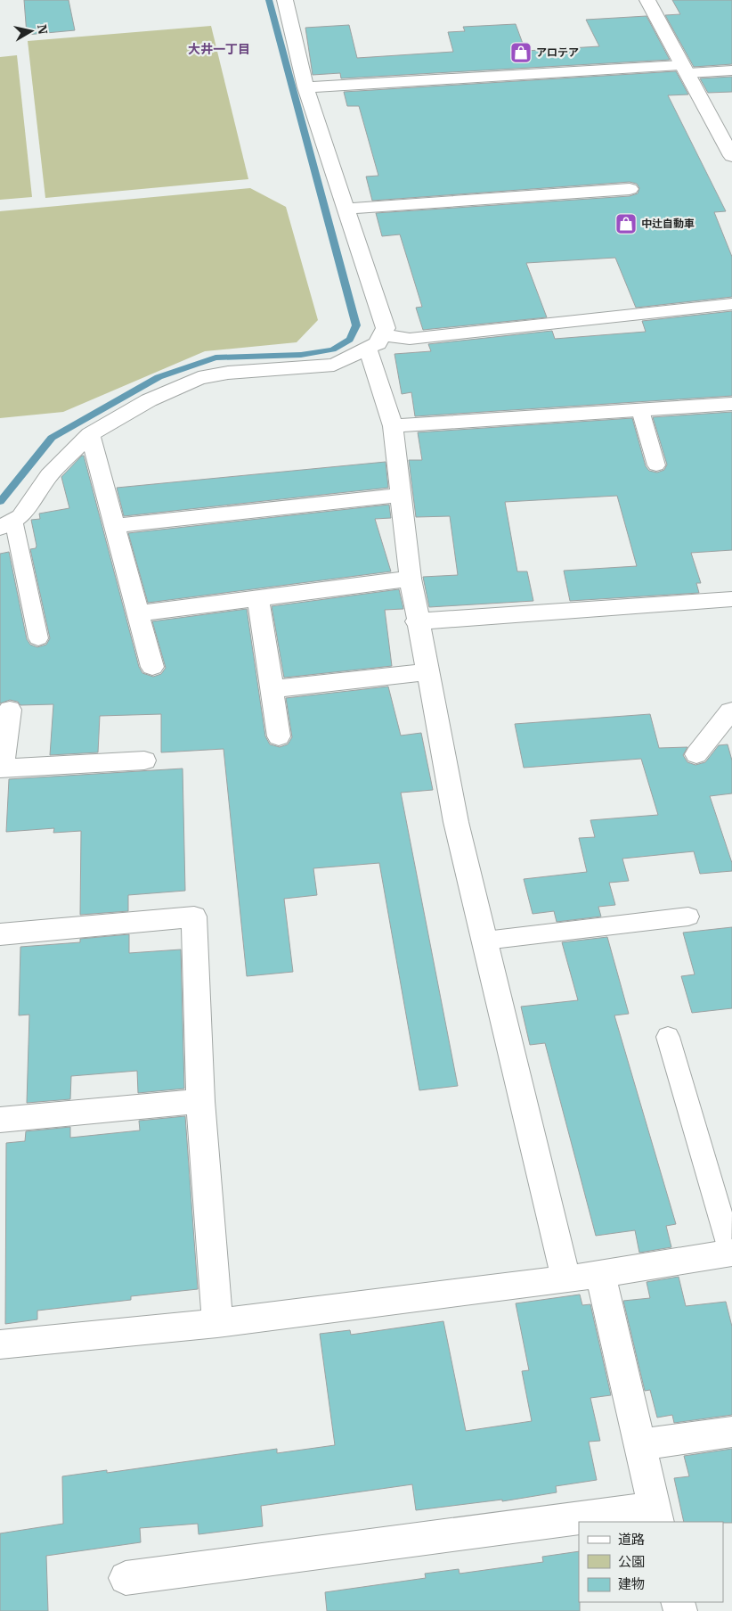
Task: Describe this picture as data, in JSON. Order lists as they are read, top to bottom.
{
  "districts": ["大井一丁目"],
  "places": {
    "shop": ["アロテア", "中辻自動車"]
  },
  "legend": ["道路", "公園", "建物"],
  "north": "right"
}
